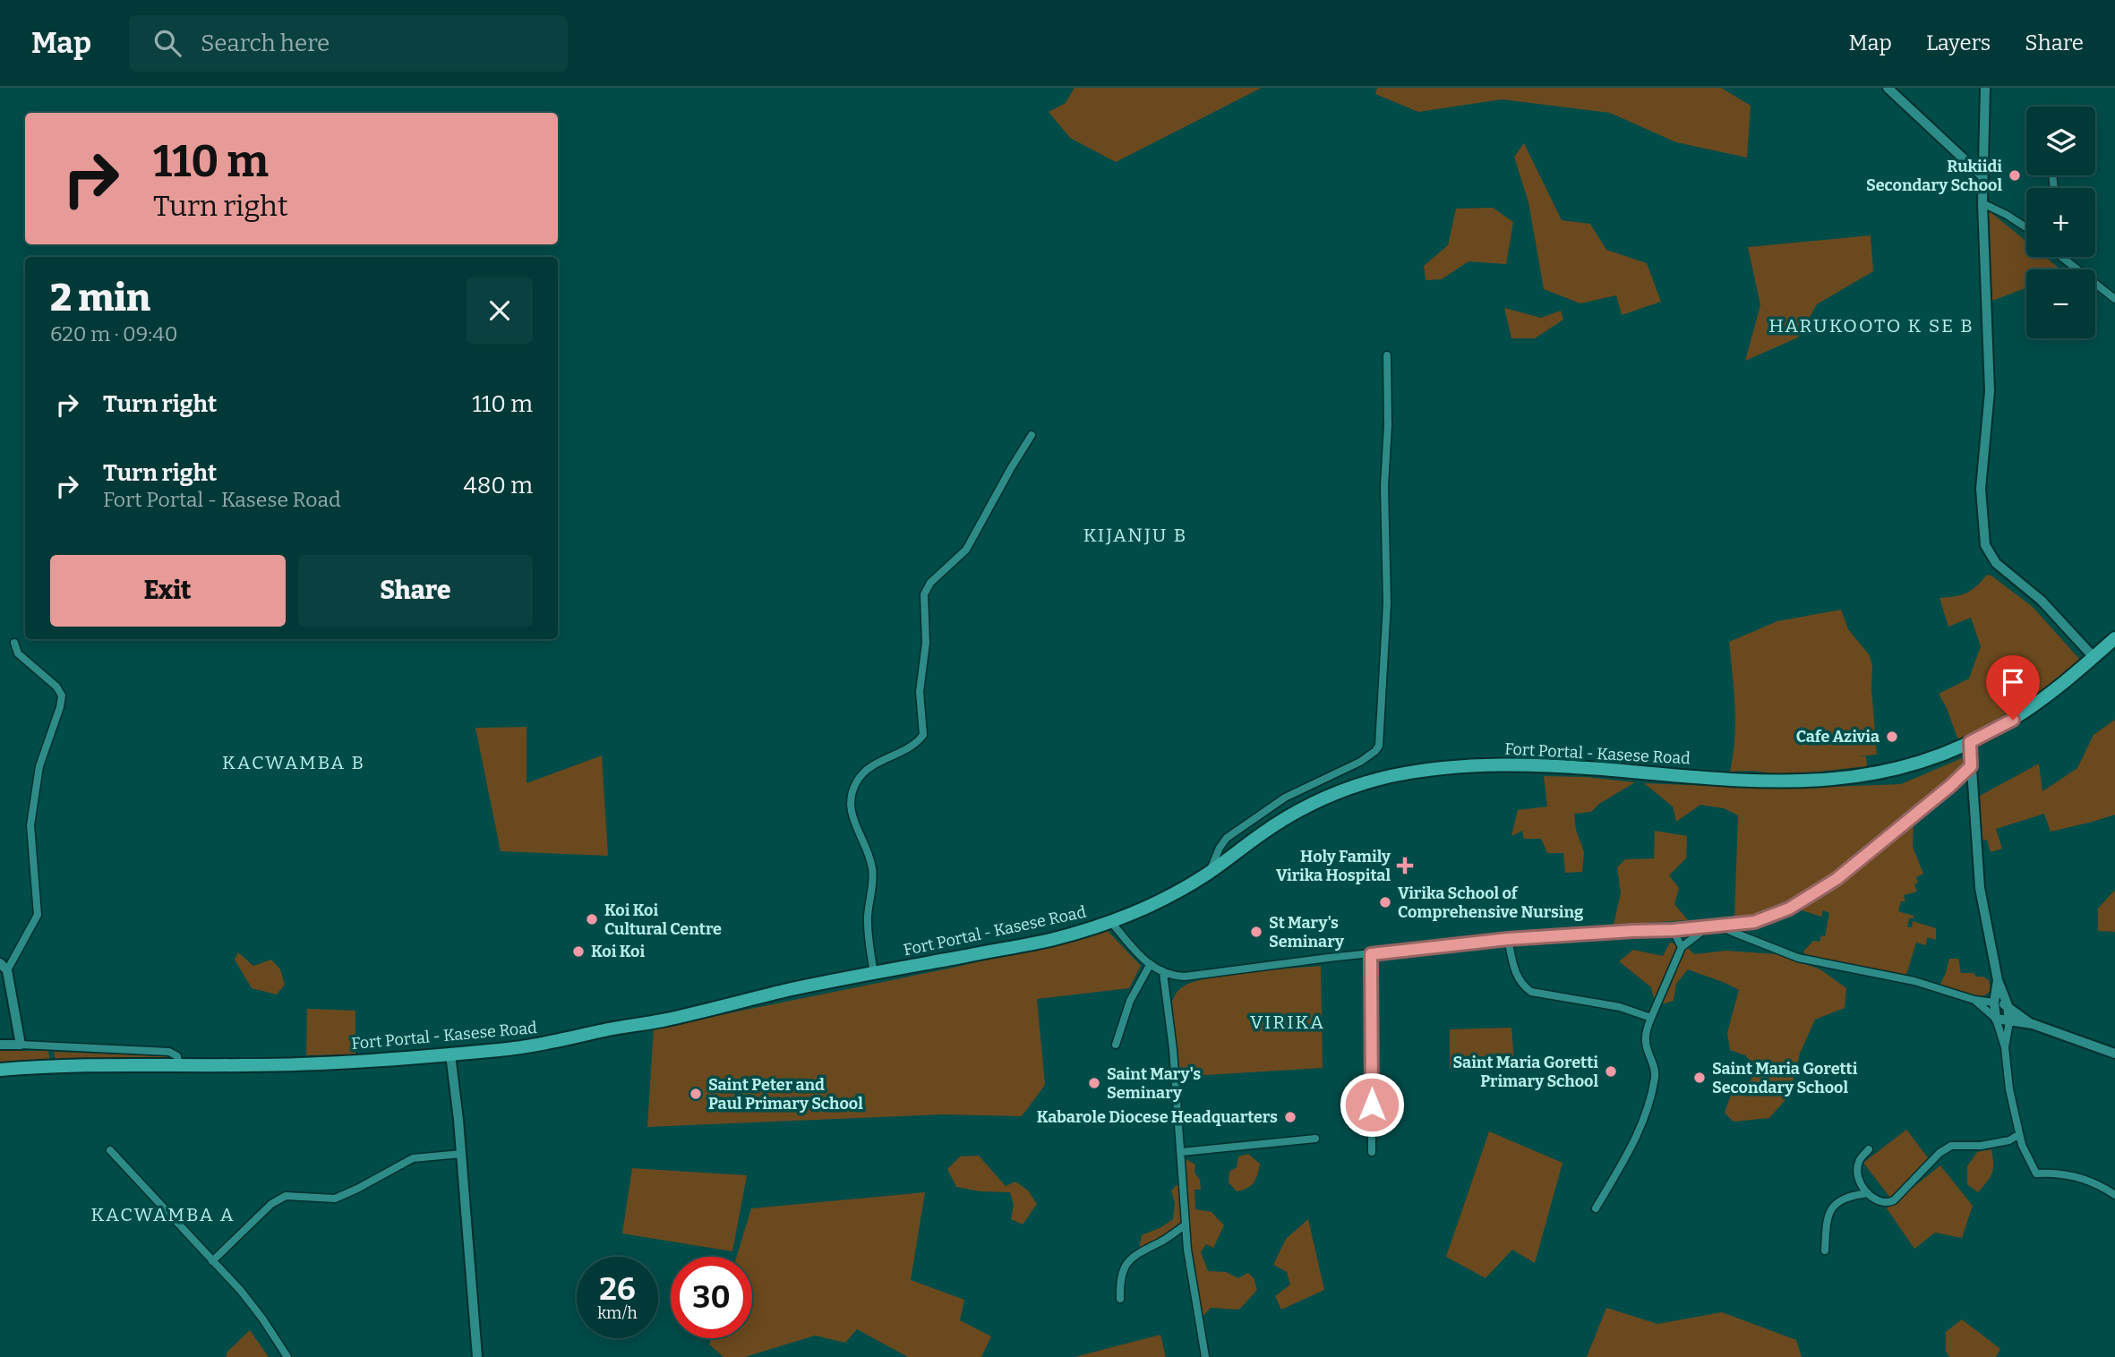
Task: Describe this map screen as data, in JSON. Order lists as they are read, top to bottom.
{
  "streets": {
    "highway": ["Fort Portal - Kasese Road"]
  },
  "districts": [
    "HARUKOOTO K SE B",
    "KIJANJU B",
    "KACWAMBA B",
    "VIRIKA",
    "KACWAMBA A"
  ],
  "places": {
    "other": [
      "Rukiidi Secondary School",
      "Cafe Azivia",
      "Virika School of Comprehensive Nursing",
      "Koi Koi Cultural Centre",
      "St Mary's Seminary",
      "Koi Koi",
      "Saint Maria Goretti Primary School",
      "Saint Maria Goretti Secondary School",
      "Saint Mary's Seminary",
      "Saint Peter and Paul Primary School",
      "Kabarole Diocese Headquarters"
    ],
    "health": ["Holy Family Virika Hospital"]
  },
  "page": {
    "header": "Map",
    "search": "Search here",
    "nav": ["Map", "Layers", "Share"],
    "map_buttons": ["+", "−"],
    "turn": ["110 m", "Turn right"],
    "heading": ["2 min", "620 m · 09:40"],
    "list": [
      {
        "name": "Turn right",
        "value": "110 m"
      },
      {
        "name": "Turn right",
        "note": "Fort Portal - Kasese Road",
        "value": "480 m"
      }
    ],
    "buttons": ["Exit", "Share"],
    "speed": "26 km/h",
    "limit": "30"
  }
}
